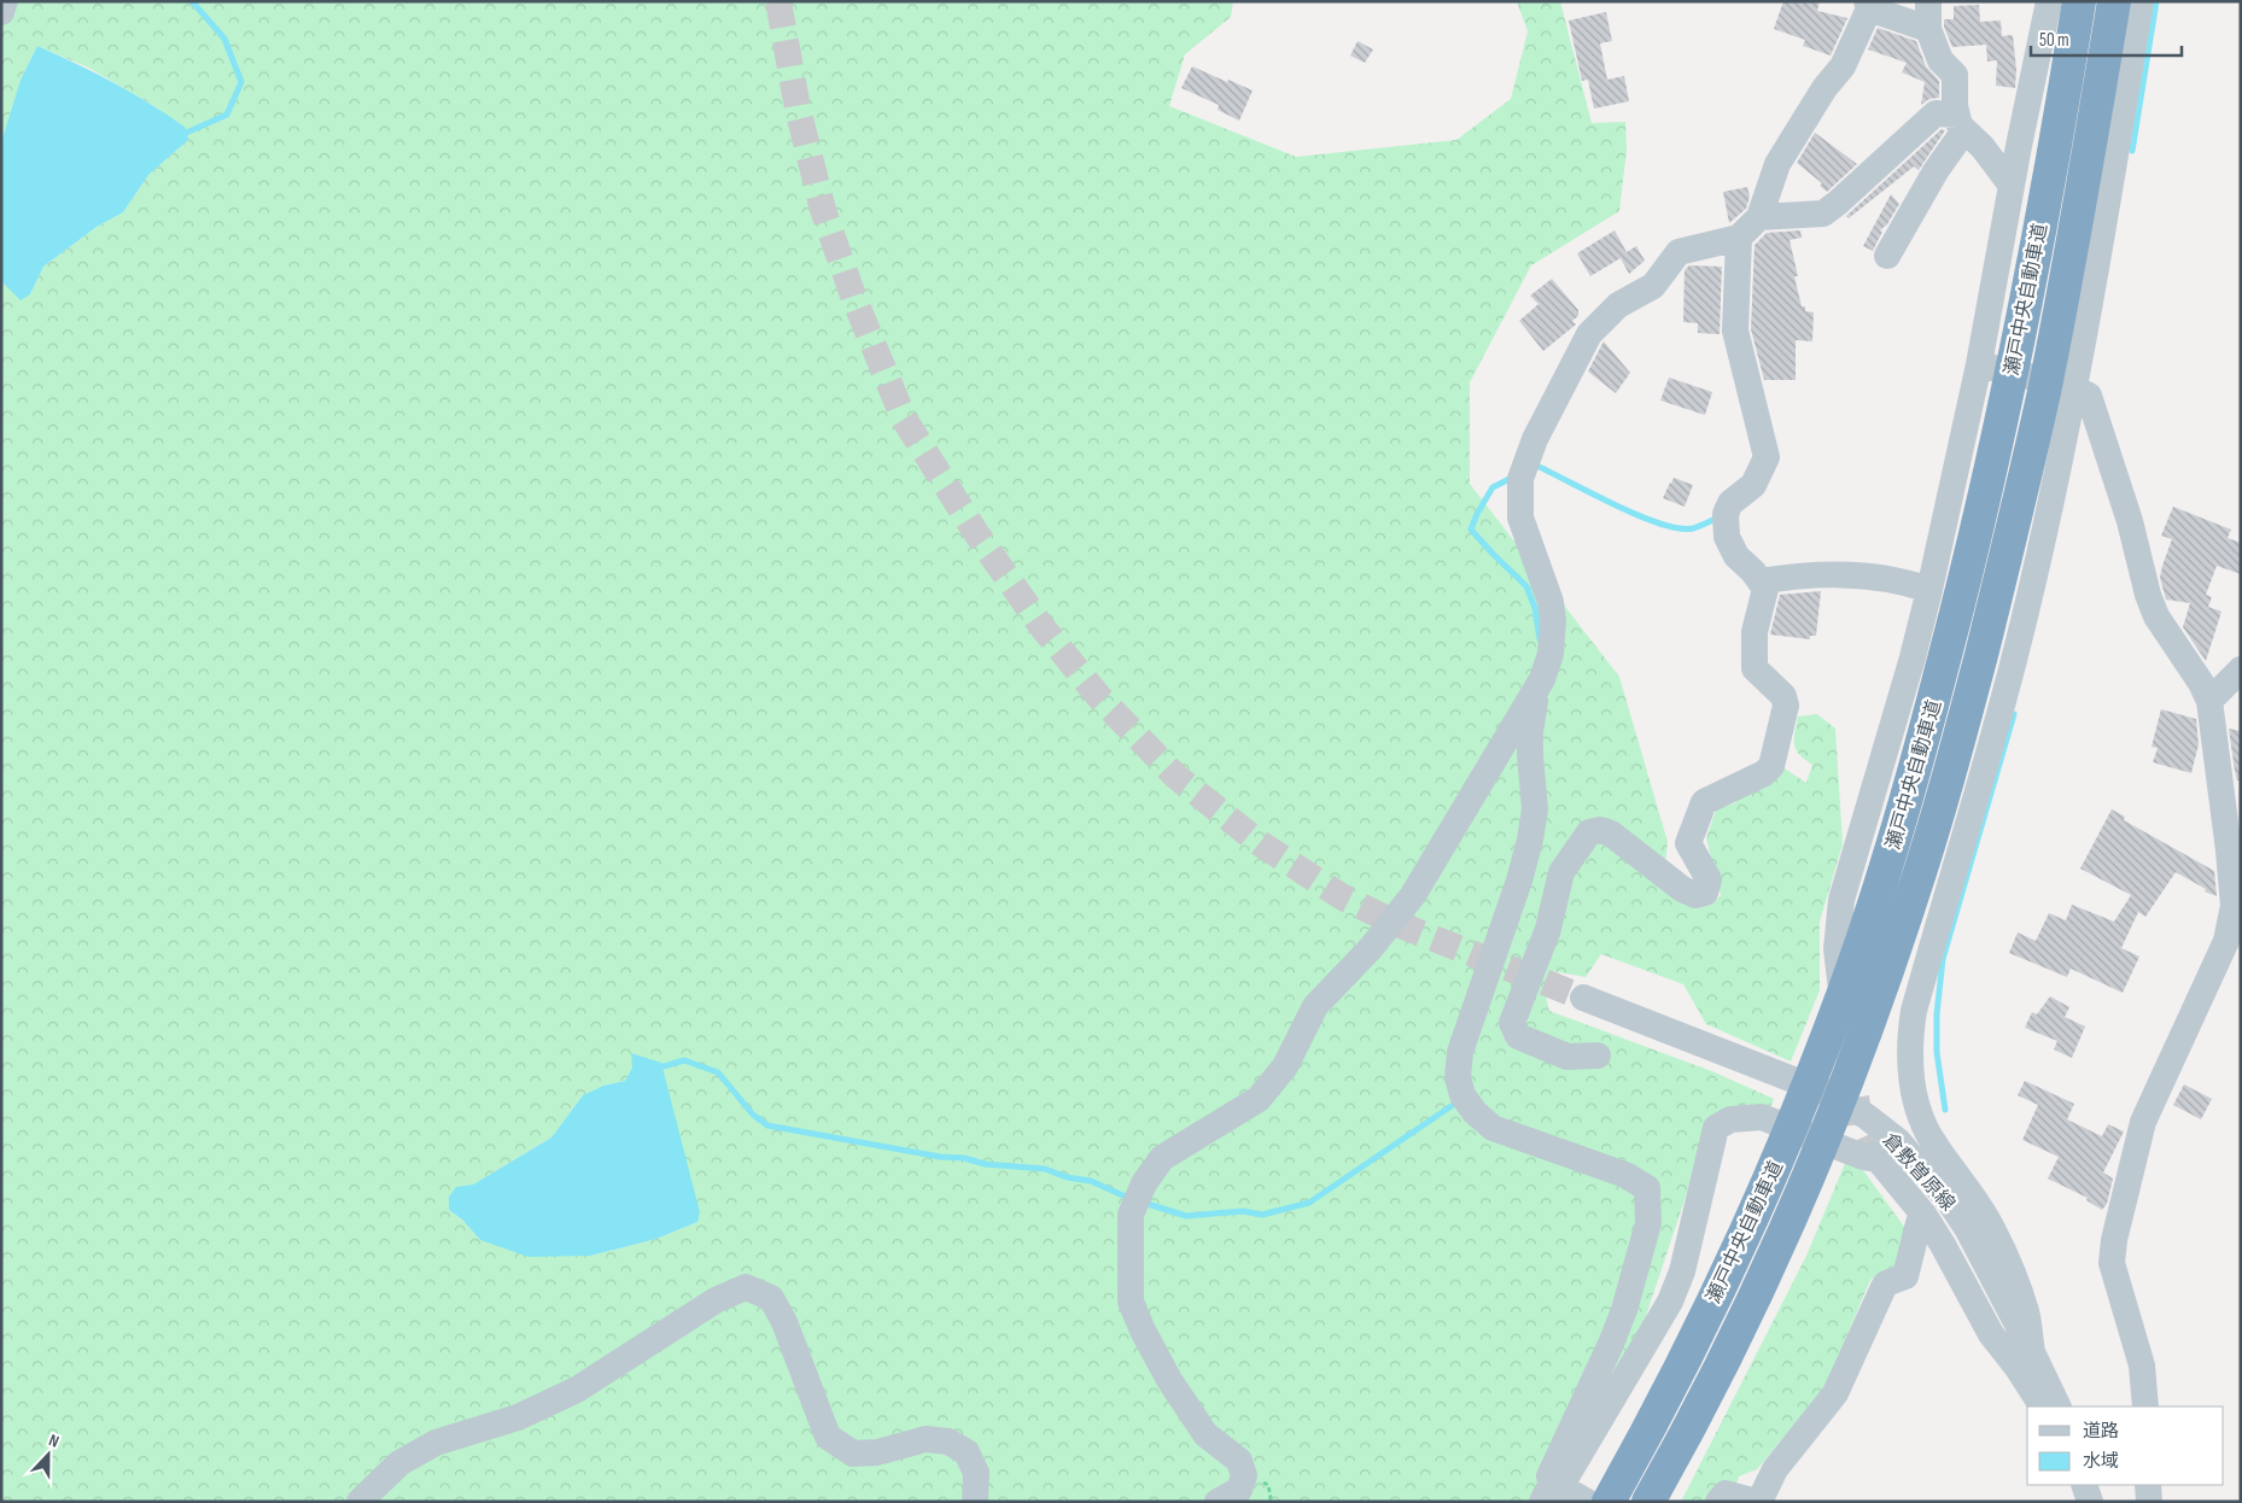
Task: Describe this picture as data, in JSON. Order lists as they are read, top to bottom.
{
  "streets": {
    "highway": ["瀬戸中央自動車道"],
    "street": ["倉敷曽原線"]
  },
  "legend": ["道路", "水域"],
  "scale_bar": "50 m",
  "north": "top"
}
